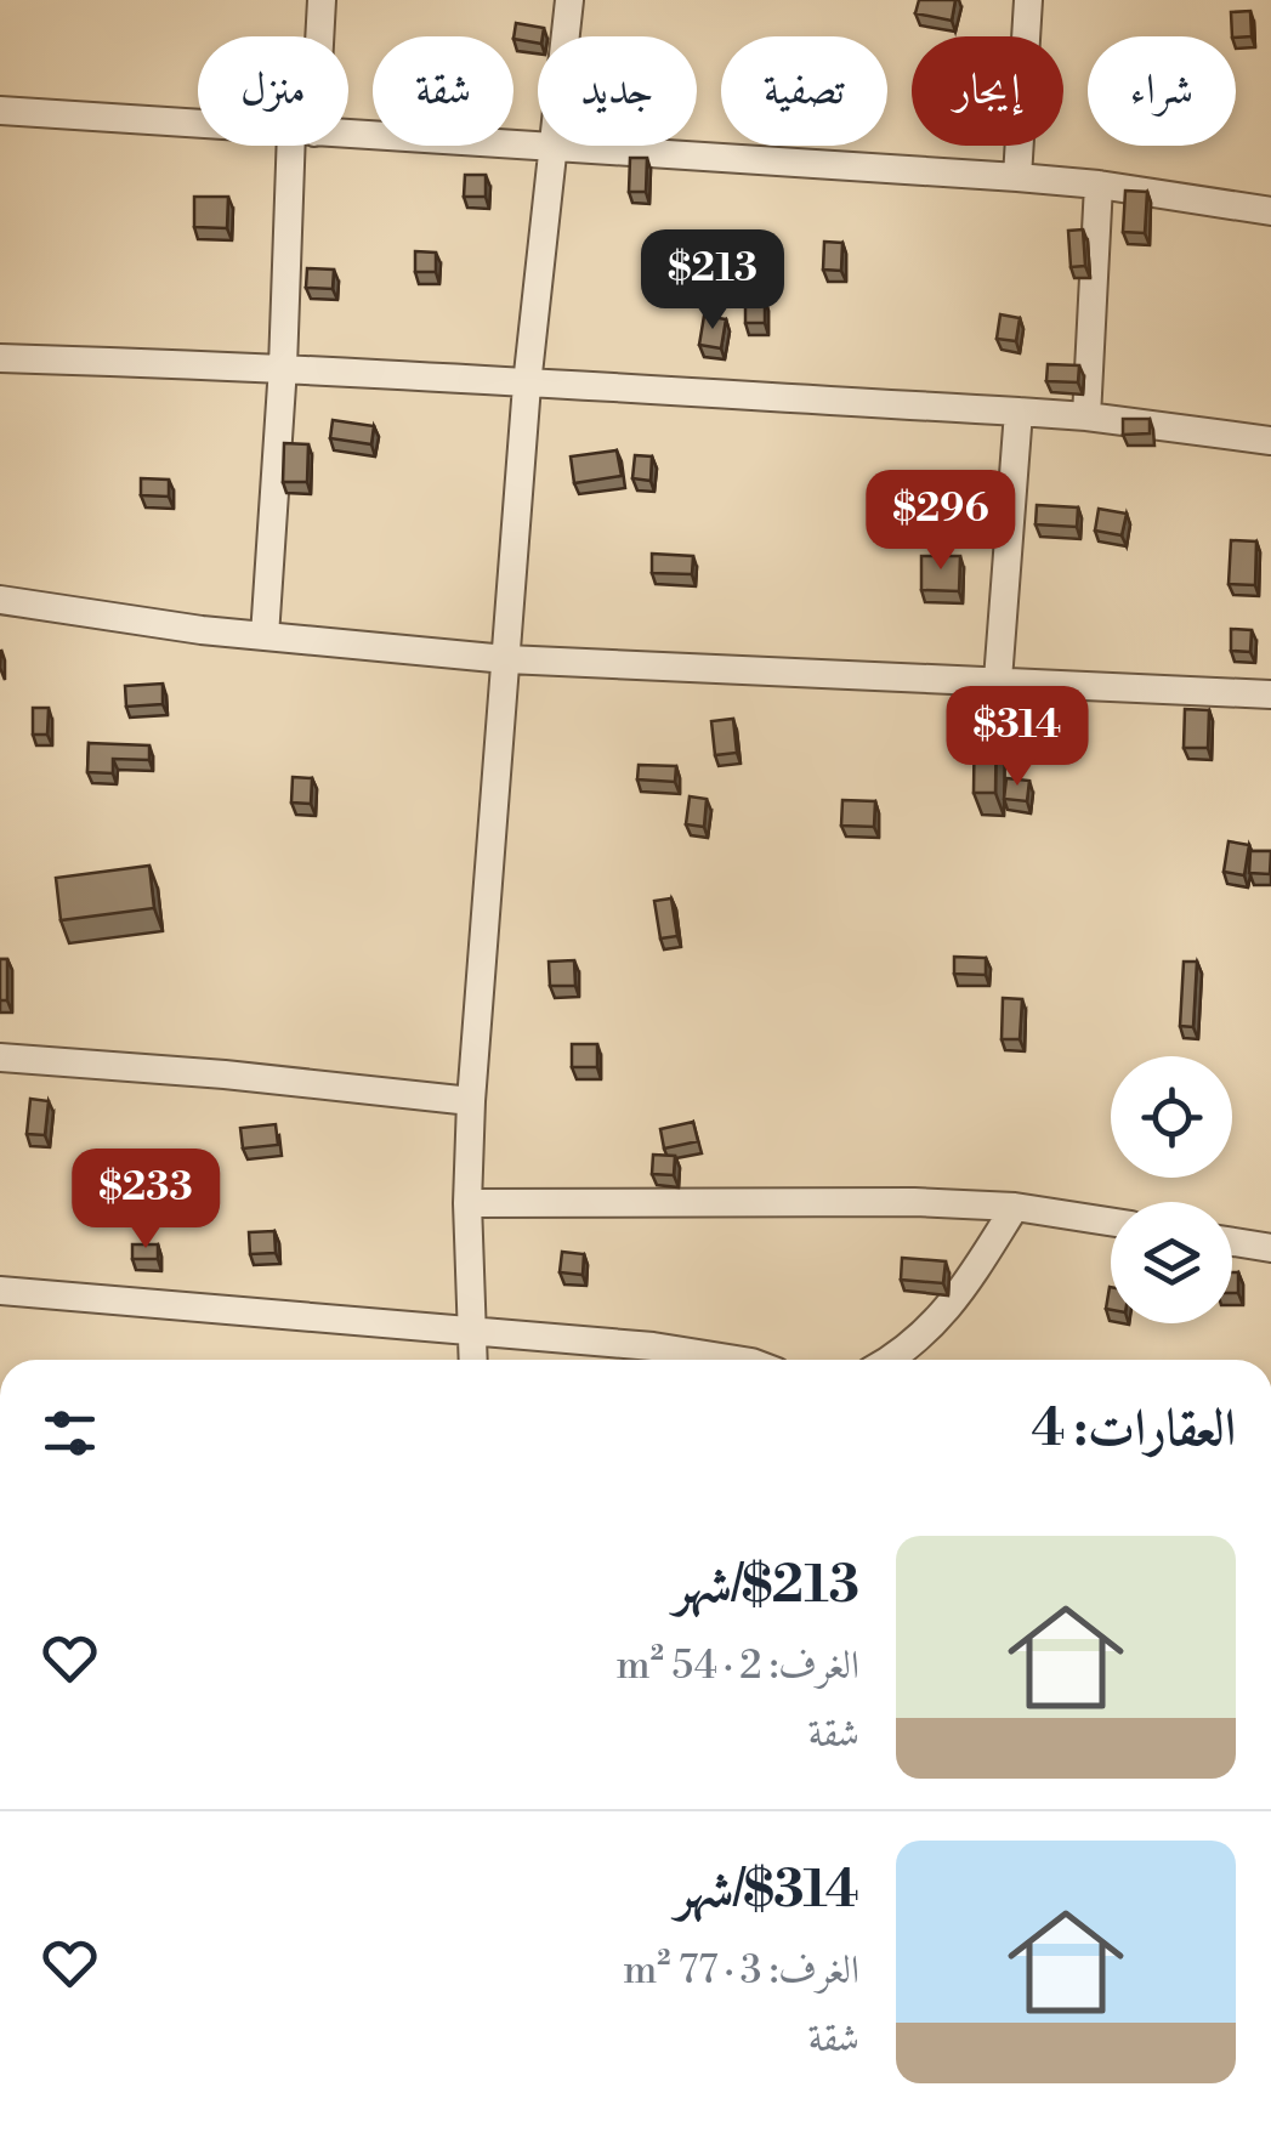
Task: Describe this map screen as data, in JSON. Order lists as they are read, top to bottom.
{
  "page": {
    "chip": [
      "شراء",
      "إيجار",
      "تصفية",
      "جديد",
      "شقة",
      "منزل"
    ],
    "price": [
      "$213",
      "$296",
      "$314",
      "$233"
    ],
    "heading": "العقارات: 4",
    "list": [
      {
        "name": "$213/شهر",
        "note": "الغرف: 2 · 54 m² · شقة"
      },
      {
        "name": "$314/شهر",
        "note": "الغرف: 3 · 77 m² · شقة"
      }
    ]
  }
}
